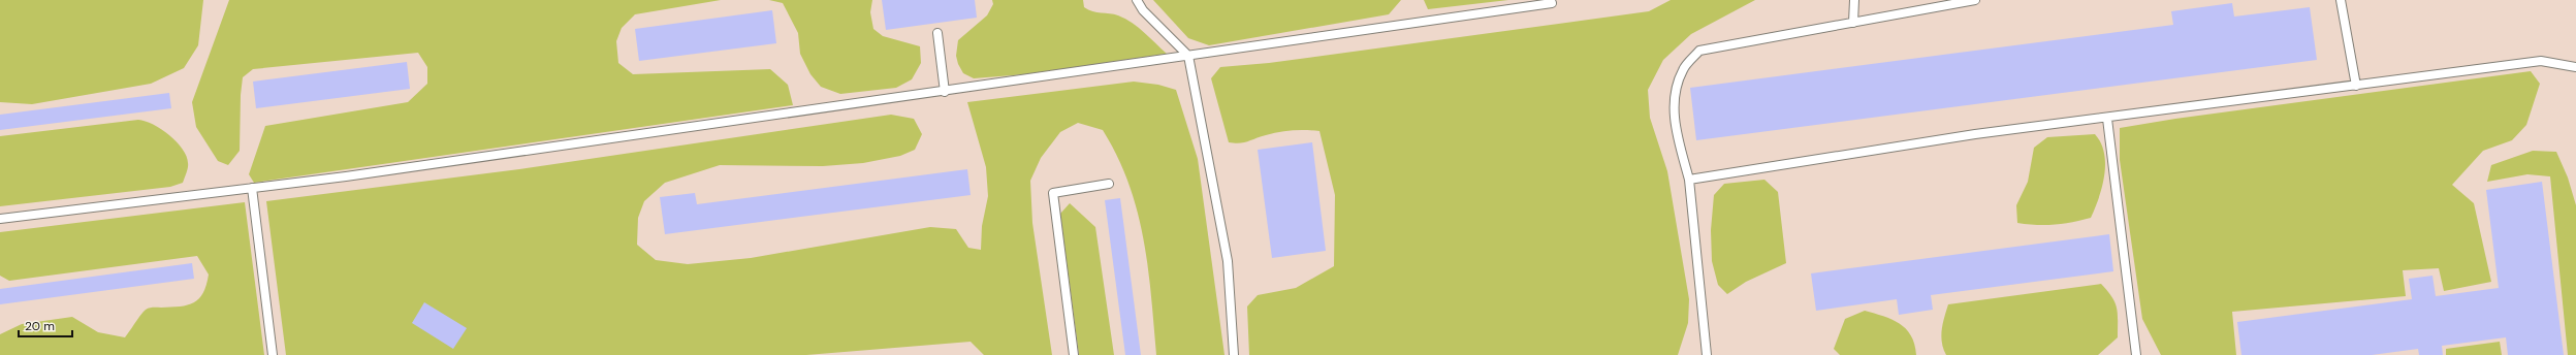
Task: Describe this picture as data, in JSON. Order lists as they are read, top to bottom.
{
  "scale_bar": "20 m"
}
